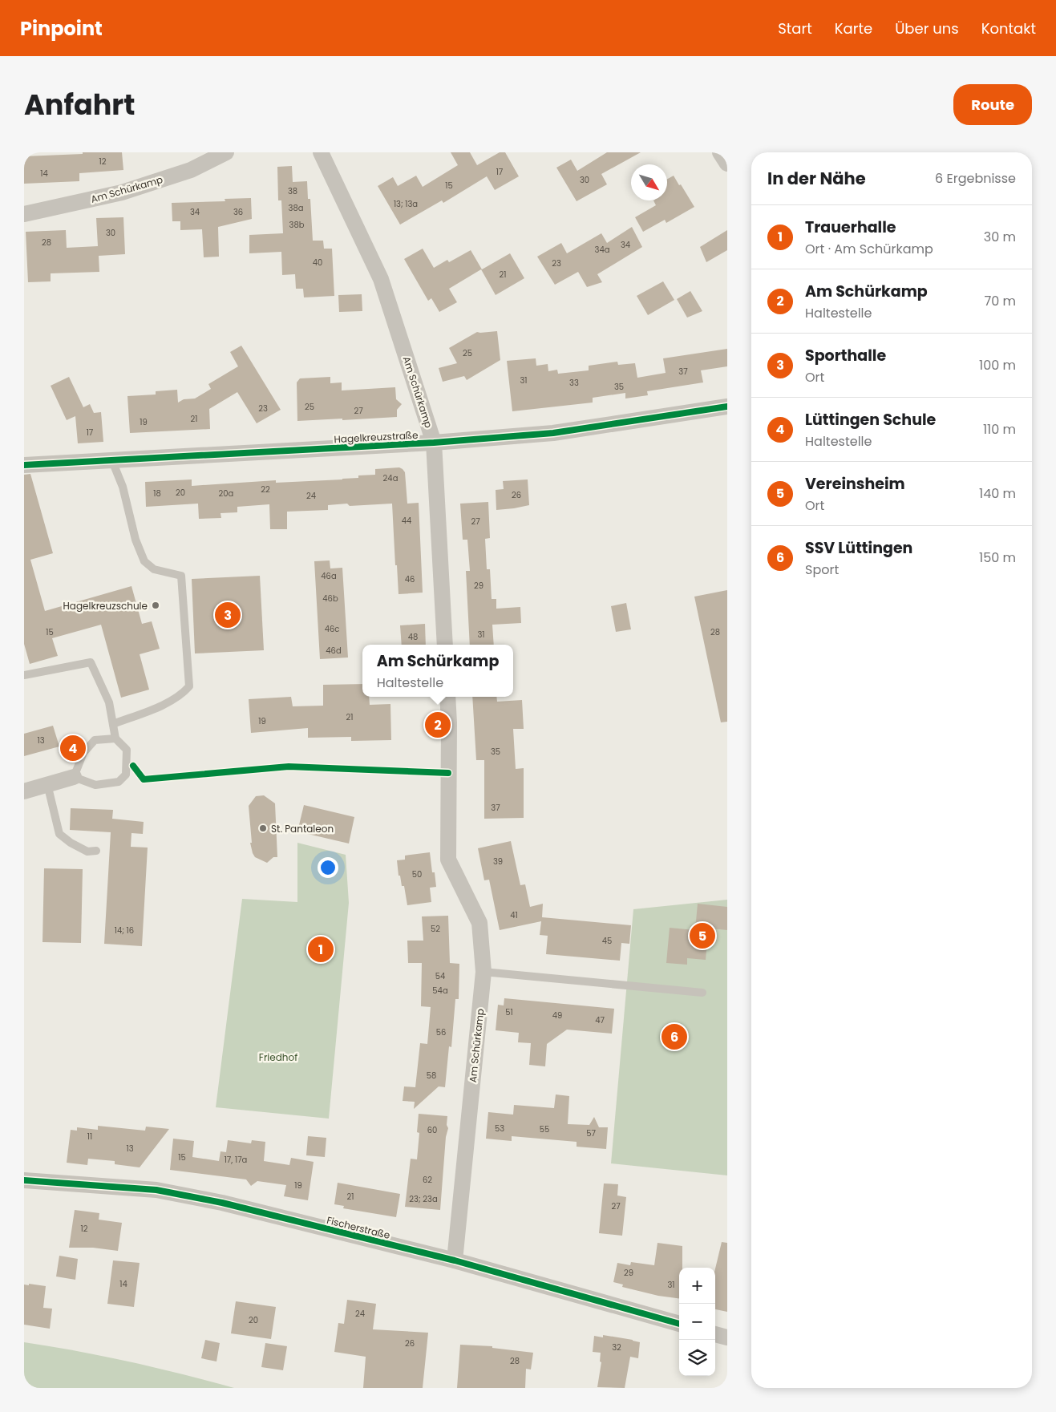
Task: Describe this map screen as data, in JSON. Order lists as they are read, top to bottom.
{
  "streets": {
    "street": ["Am Schürkamp", "Hagelkreuzstraße", "Fischerstraße"]
  },
  "crossings": [
    ["Am Schürkamp", "Hagelkreuzstraße"],
    ["Am Schürkamp", "Fischerstraße"]
  ],
  "parks": ["Friedhof"],
  "places": ["Hagelkreuzschule", "St. Pantaleon"],
  "house_numbers": [
    "12",
    "17",
    "14",
    "30",
    "15",
    "38",
    "13; 13a",
    "38a",
    "34",
    "36",
    "38b",
    "30",
    "28",
    "34",
    "34a",
    "40",
    "23",
    "21",
    "25",
    "37",
    "31",
    "33",
    "35",
    "25",
    "23",
    "27",
    "21",
    "19",
    "17",
    "24a",
    "22",
    "20",
    "18",
    "20a",
    "26",
    "24",
    "44",
    "27",
    "46a",
    "46",
    "29",
    "46b",
    "46c",
    "15",
    "28",
    "31",
    "48",
    "46d",
    "21",
    "19",
    "13",
    "35",
    "37",
    "39",
    "50",
    "41",
    "52",
    "14; 16",
    "45",
    "54",
    "54a",
    "51",
    "49",
    "47",
    "56",
    "58",
    "53",
    "55",
    "60",
    "57",
    "11",
    "13",
    "15",
    "17, 17a",
    "62",
    "19",
    "21",
    "23; 23a",
    "27",
    "12",
    "29",
    "14",
    "31",
    "24",
    "20",
    "26",
    "32",
    "28"
  ],
  "north": "bottom right",
  "page": {
    "header": "Pinpoint",
    "nav": [
      "Start",
      "Karte",
      "Über uns",
      "Kontakt"
    ],
    "title": "Anfahrt",
    "buttons": "Route",
    "heading": ["In der Nähe", "6 Ergebnisse"],
    "list": [
      {
        "mark": "1",
        "name": "Trauerhalle",
        "note": "Ort · Am Schürkamp",
        "value": "30 m"
      },
      {
        "mark": "2",
        "name": "Am Schürkamp",
        "note": "Haltestelle",
        "value": "70 m"
      },
      {
        "mark": "3",
        "name": "Sporthalle",
        "note": "Ort",
        "value": "100 m"
      },
      {
        "mark": "4",
        "name": "Lüttingen Schule",
        "note": "Haltestelle",
        "value": "110 m"
      },
      {
        "mark": "5",
        "name": "Vereinsheim",
        "note": "Ort",
        "value": "140 m"
      },
      {
        "mark": "6",
        "name": "SSV Lüttingen",
        "note": "Sport",
        "value": "150 m"
      }
    ],
    "pins": [
      "3",
      "2",
      "4",
      "5",
      "1",
      "6"
    ],
    "popup": ["Am Schürkamp", "Haltestelle"],
    "map_buttons": ["+", "−"]
  }
}
